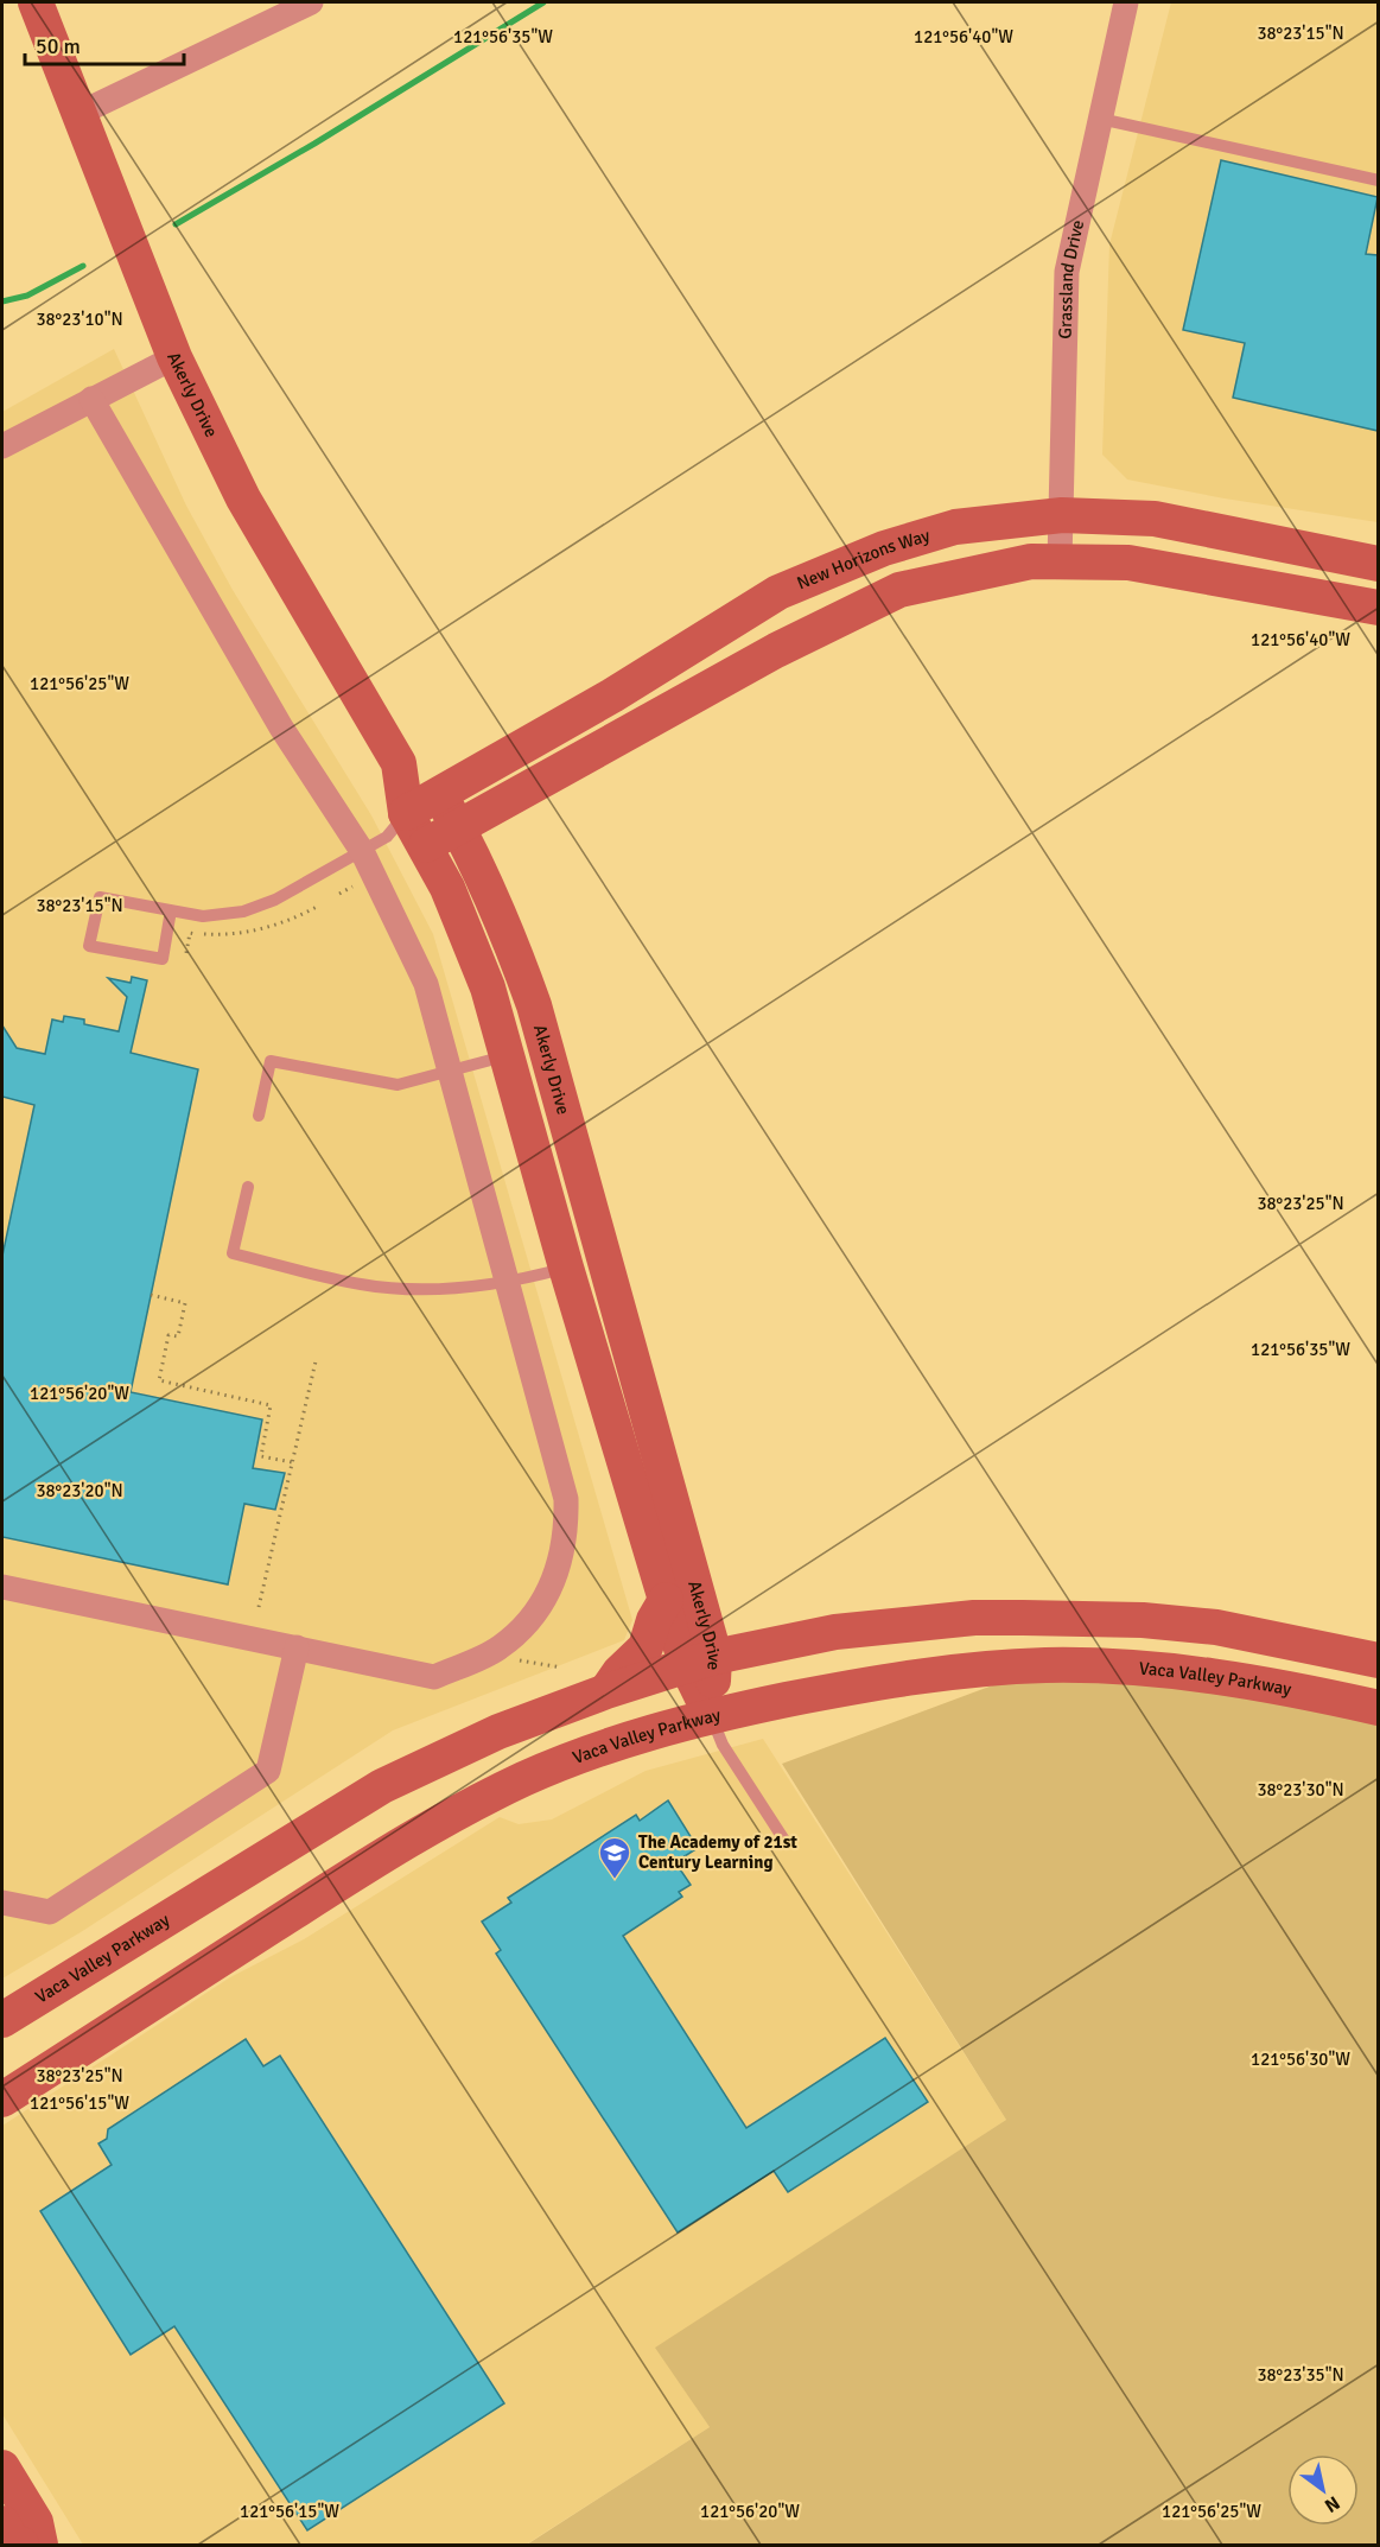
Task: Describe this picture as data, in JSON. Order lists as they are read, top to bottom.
{
  "streets": {
    "street": [
      "Grassland Drive",
      "Akerly Drive",
      "New Horizons Way",
      "Vaca Valley Parkway"
    ]
  },
  "crossings": [
    ["Grassland Drive", "New Horizons Way"],
    ["Akerly Drive", "New Horizons Way"],
    ["Akerly Drive", "Vaca Valley Parkway"]
  ],
  "places": {
    "school or university": ["The Academy of 21st Century Learning"]
  },
  "scale_bar": "50 m",
  "north": "bottom right",
  "coordinates": [
    "38°23'15\"N",
    "121°56'35\"W",
    "121°56'40\"W",
    "38°23'10\"N",
    "121°56'25\"W",
    "38°23'25\"N",
    "121°56'20\"W",
    "38°23'20\"N",
    "38°23'30\"N",
    "121°56'30\"W",
    "121°56'15\"W",
    "38°23'35\"N"
  ]
}
